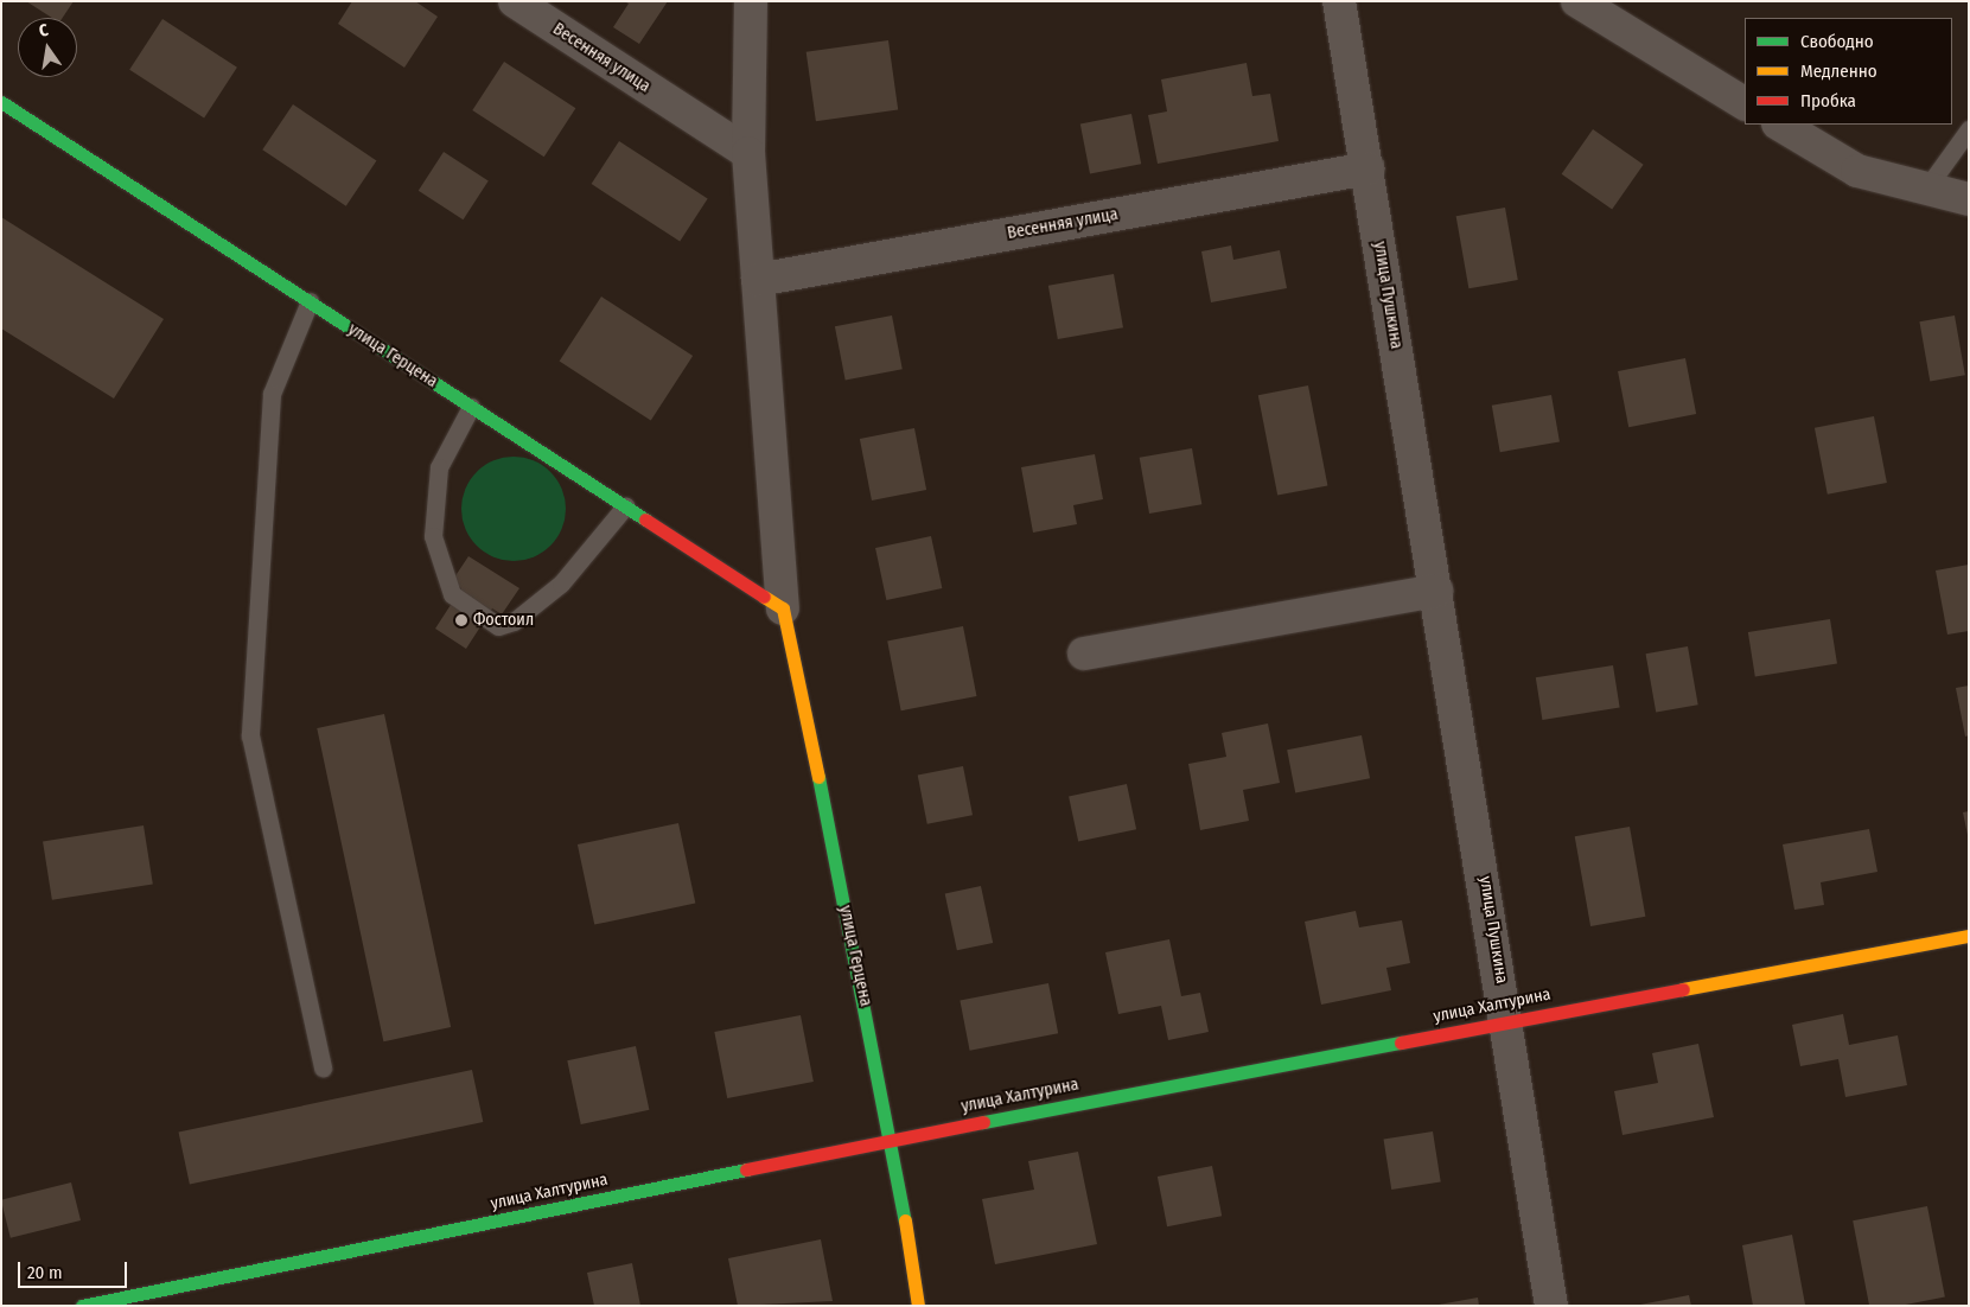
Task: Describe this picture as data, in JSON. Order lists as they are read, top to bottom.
{
  "streets": {
    "street": [
      "Весенняя улица",
      "улица Пушкина",
      "улица Герцена",
      "улица Халтурина"
    ]
  },
  "crossings": [
    ["Весенняя улица", "улица Пушкина"],
    ["Весенняя улица", "улица Герцена"],
    ["улица Пушкина", "улица Халтурина"],
    ["улица Герцена", "улица Халтурина"]
  ],
  "places": ["Фостоил"],
  "legend": ["Свободно", "Медленно", "Пробка"],
  "scale_bar": "20 m",
  "north": "top"
}
